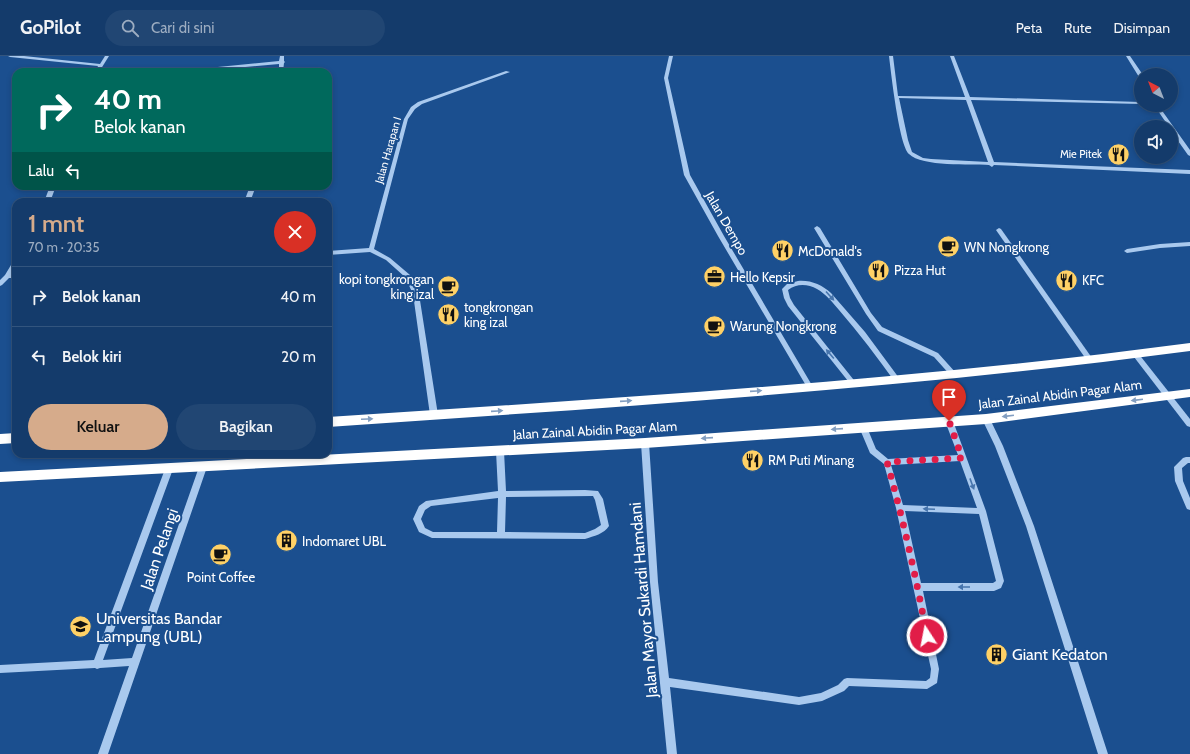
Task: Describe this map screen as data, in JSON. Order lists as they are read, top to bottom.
{
  "streets": {
    "highway": ["Jalan Zainal Abidin Pagar Alam"],
    "street": [
      "Jalan Harapan I",
      "Jalan Dempo",
      "Jalan Pelangi",
      "Jalan Mayor Sukardi Hamdani"
    ]
  },
  "crossings": [
    ["Jalan Dempo", "Jalan Zainal Abidin Pagar Alam"],
    ["Jalan Zainal Abidin Pagar Alam", "Jalan Pelangi"],
    ["Jalan Zainal Abidin Pagar Alam", "Jalan Mayor Sukardi Hamdani"]
  ],
  "places": {
    "restaurant": [
      "Mie Pitek",
      "McDonald's",
      "Pizza Hut",
      "KFC",
      "tongkrongan king izal",
      "RM Puti Minang"
    ],
    "cafe": [
      "WN Nongkrong",
      "kopi tongkrongan king izal",
      "Warung Nongkrong",
      "Point Coffee"
    ],
    "office": ["Hello Kepsir"],
    "building": ["Indomaret UBL", "Giant Kedaton"],
    "school or university": ["Universitas Bandar Lampung (UBL)"]
  },
  "north": "top left",
  "page": {
    "header": "GoPilot",
    "search": "Cari di sini",
    "nav": ["Peta", "Rute", "Disimpan"],
    "turn": ["40 m", "Belok kanan"],
    "then": "Lalu",
    "heading": ["1 mnt", "70 m · 20:35"],
    "list": [
      {
        "name": "Belok kanan",
        "value": "40 m"
      },
      {
        "name": "Belok kiri",
        "value": "20 m"
      }
    ],
    "buttons": ["Keluar", "Bagikan"]
  }
}
